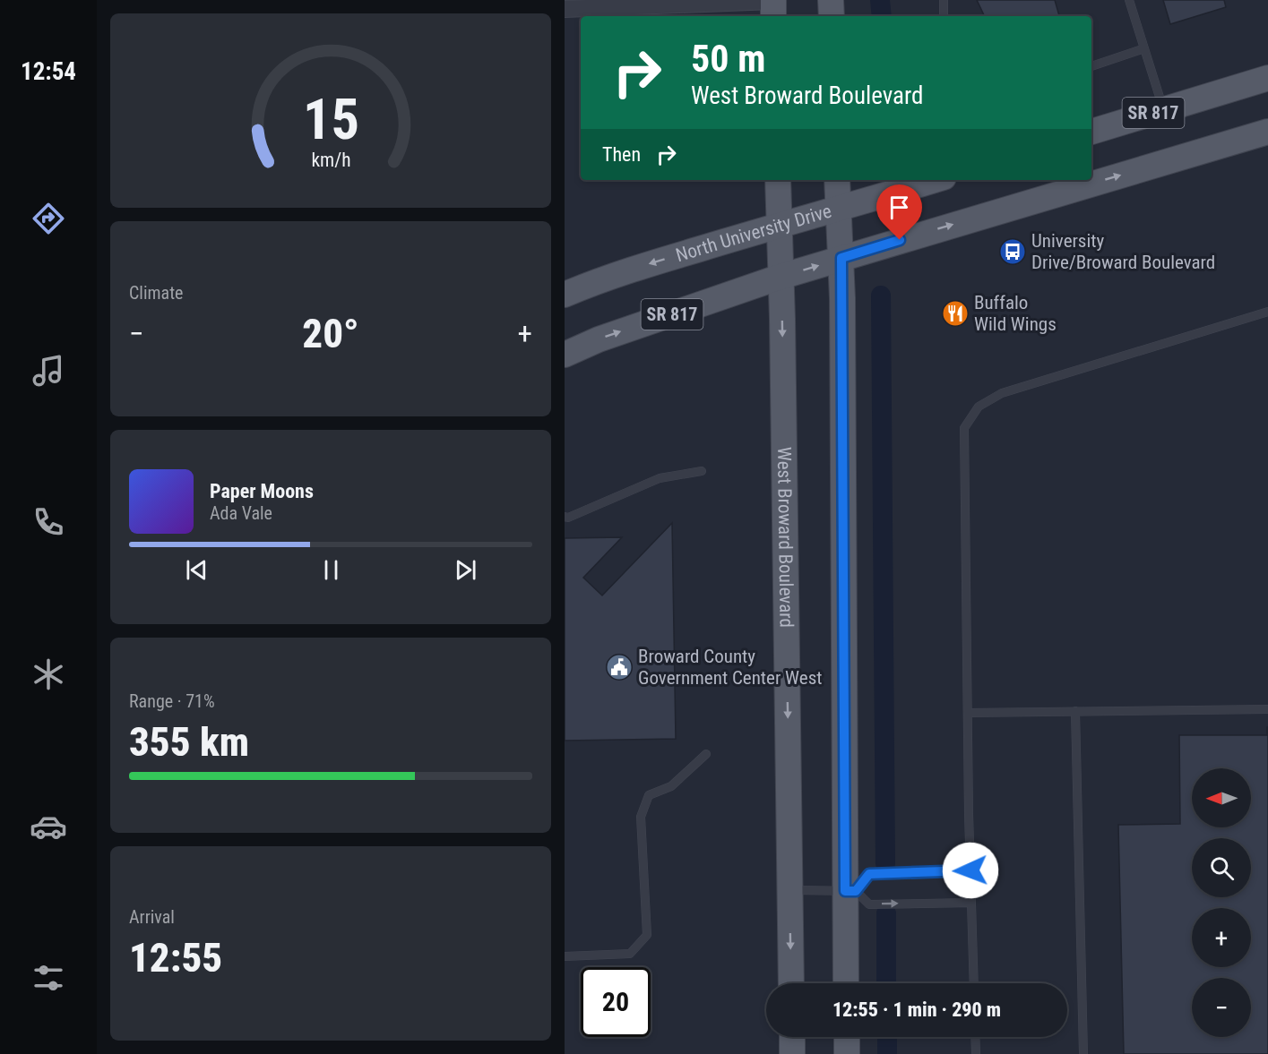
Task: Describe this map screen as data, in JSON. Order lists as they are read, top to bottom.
{
  "streets": {
    "main road": ["SR 817", "North University Drive", "West Broward Boulevard"]
  },
  "crossings": [
    ["SR 817", "West Broward Boulevard"],
    ["North University Drive", "West Broward Boulevard"]
  ],
  "places": {
    "bus stop": ["University Drive/Broward Boulevard"],
    "restaurant": ["Buffalo Wild Wings"],
    "public building": ["Broward County Government Center West"]
  },
  "north": "left",
  "page": {
    "tabs": "12:54",
    "turn": ["50 m", "West Broward Boulevard"],
    "then": "Then",
    "tile": [
      "Climate",
      ["Range · 71%", "355 km"],
      ["Arrival", "12:55"]
    ],
    "heat": ["−", "20°", "+"],
    "song": ["Paper Moons", "Ada Vale"],
    "map_buttons": ["+", "−"],
    "limit": "20",
    "trip": "12:55 · 1 min · 290 m",
    "gauge": ["15", "km/h"]
  }
}
